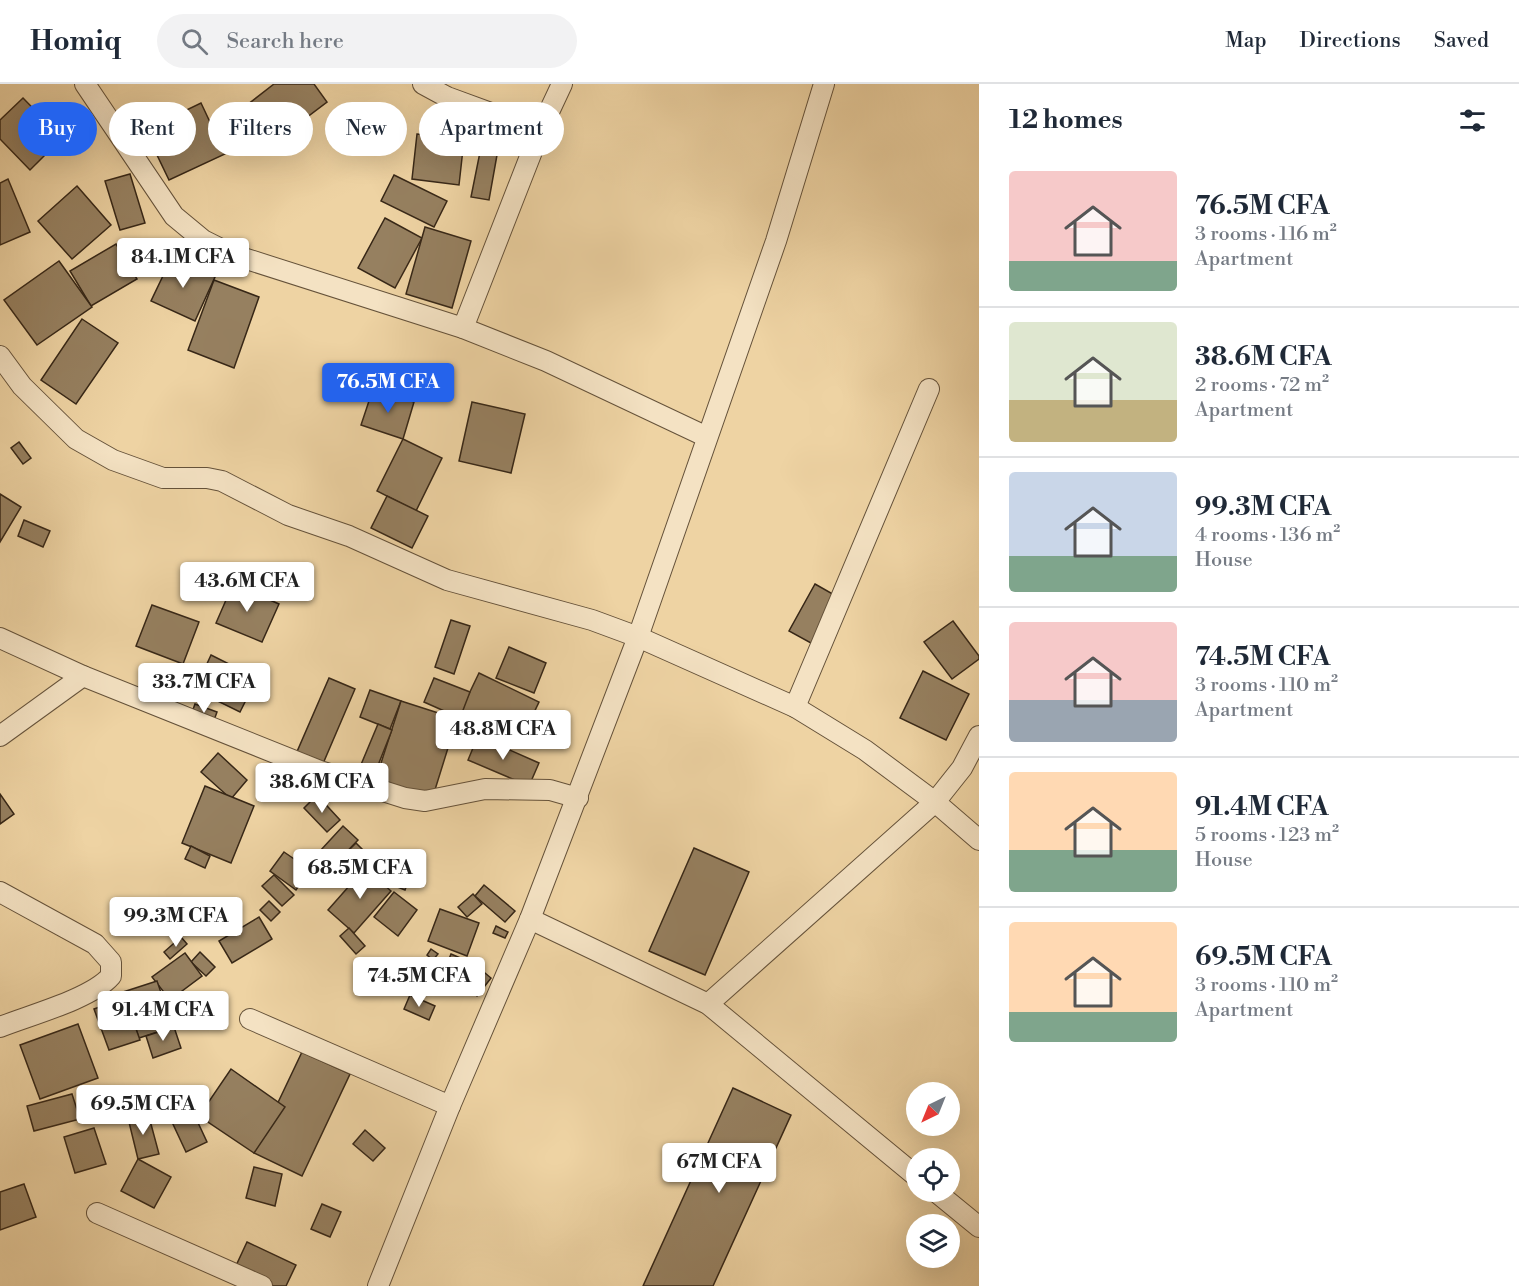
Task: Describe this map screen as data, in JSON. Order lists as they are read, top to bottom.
{
  "north": "bottom left",
  "page": {
    "header": "Homiq",
    "search": "Search here",
    "nav": ["Map", "Directions", "Saved"],
    "heading": "12 homes",
    "chip": [
      "Buy",
      "Rent",
      "Filters",
      "New",
      "Apartment"
    ],
    "list": [
      {
        "name": "76.5M CFA",
        "note": "3 rooms · 116 m² · Apartment"
      },
      {
        "name": "38.6M CFA",
        "note": "2 rooms · 72 m² · Apartment"
      },
      {
        "name": "99.3M CFA",
        "note": "4 rooms · 136 m² · House"
      },
      {
        "name": "74.5M CFA",
        "note": "3 rooms · 110 m² · Apartment"
      },
      {
        "name": "91.4M CFA",
        "note": "5 rooms · 123 m² · House"
      },
      {
        "name": "69.5M CFA",
        "note": "3 rooms · 110 m² · Apartment"
      }
    ],
    "price": [
      "84.1M CFA",
      "76.5M CFA",
      "43.6M CFA",
      "33.7M CFA",
      "48.8M CFA",
      "38.6M CFA",
      "68.5M CFA",
      "99.3M CFA",
      "74.5M CFA",
      "91.4M CFA",
      "69.5M CFA",
      "67M CFA"
    ]
  }
}
